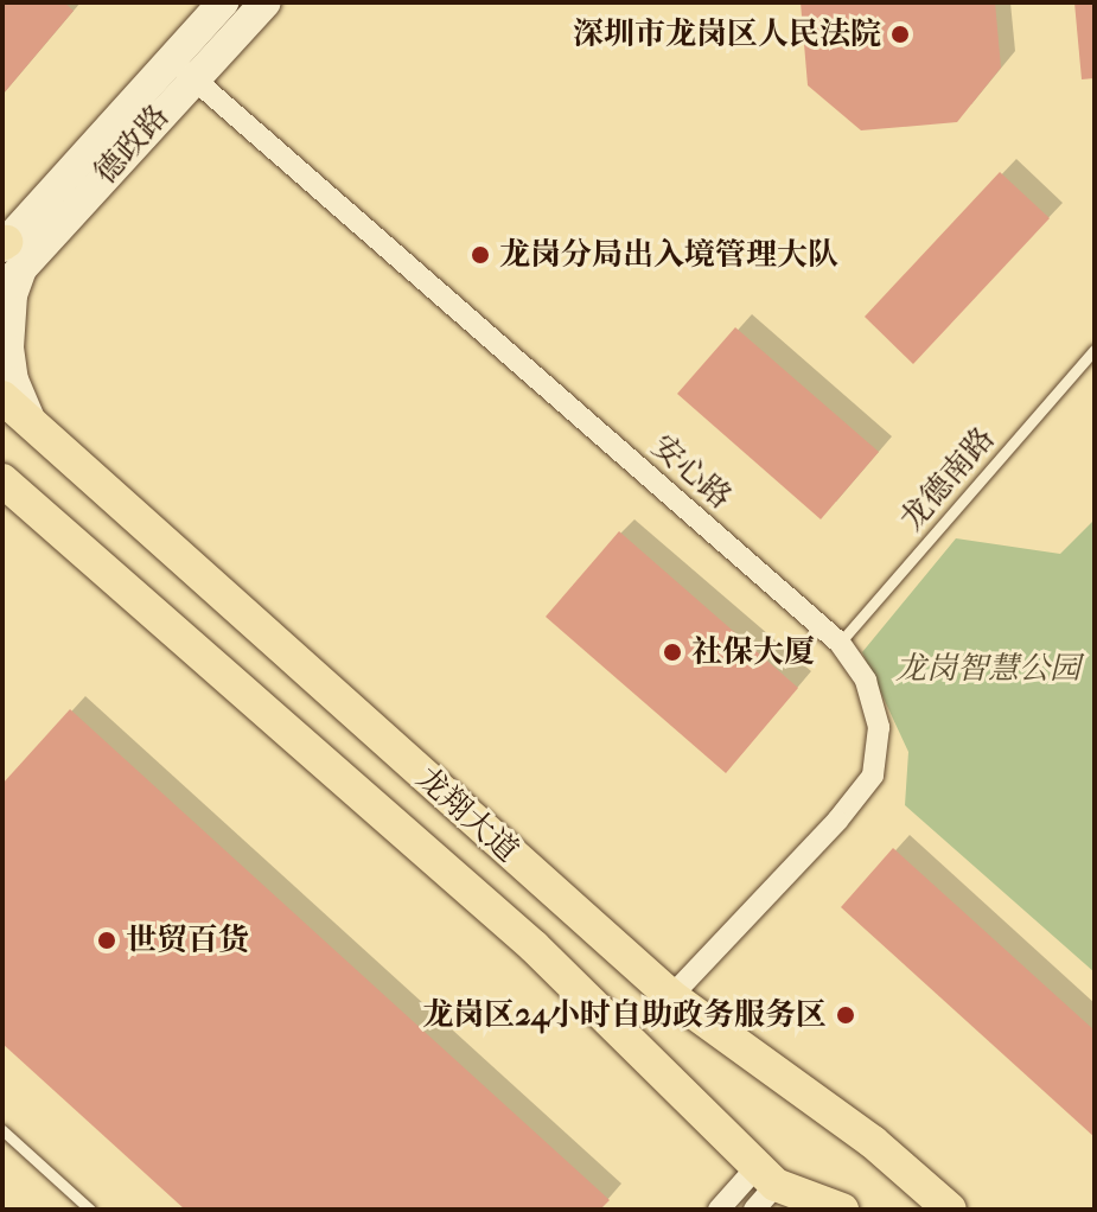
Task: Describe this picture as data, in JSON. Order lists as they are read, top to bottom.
{
  "streets": {
    "main road": ["德政路", "龙翔大道"],
    "street": ["安心路"],
    "lane": ["龙德南路"]
  },
  "crossings": [
    ["德政路", "安心路"],
    ["安心路", "龙德南路"],
    ["安心路", "龙翔大道"]
  ],
  "parks": ["龙岗智慧公园"],
  "places": [
    "深圳市龙岗区人民法院",
    "龙岗分局出入境管理大队",
    "社保大厦",
    "世贸百货",
    "龙岗区24小时自助政务服务区"
  ]
}
